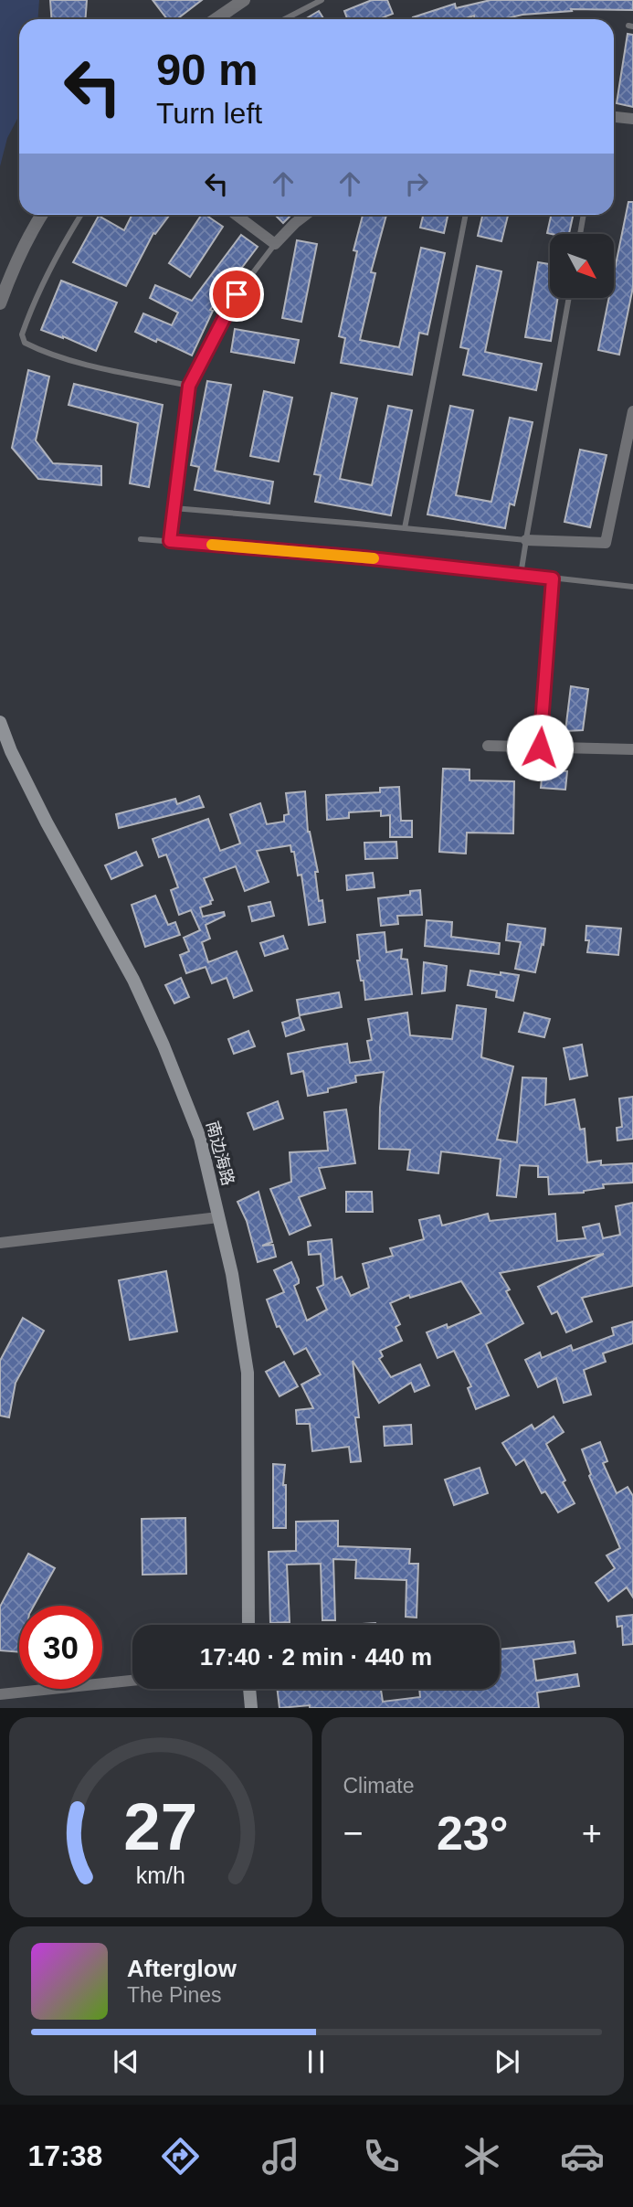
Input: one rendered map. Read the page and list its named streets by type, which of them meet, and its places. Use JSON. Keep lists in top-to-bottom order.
{
  "streets": {
    "main road": ["南边海路"]
  },
  "north": "bottom right",
  "page": {
    "turn": ["90 m", "Turn left"],
    "limit": "30",
    "trip": "17:40 · 2 min · 440 m",
    "tile": "Climate",
    "heat": ["−", "23°", "+"],
    "song": ["Afterglow", "The Pines"],
    "tabs": "17:38",
    "gauge": ["27", "km/h"]
  }
}
